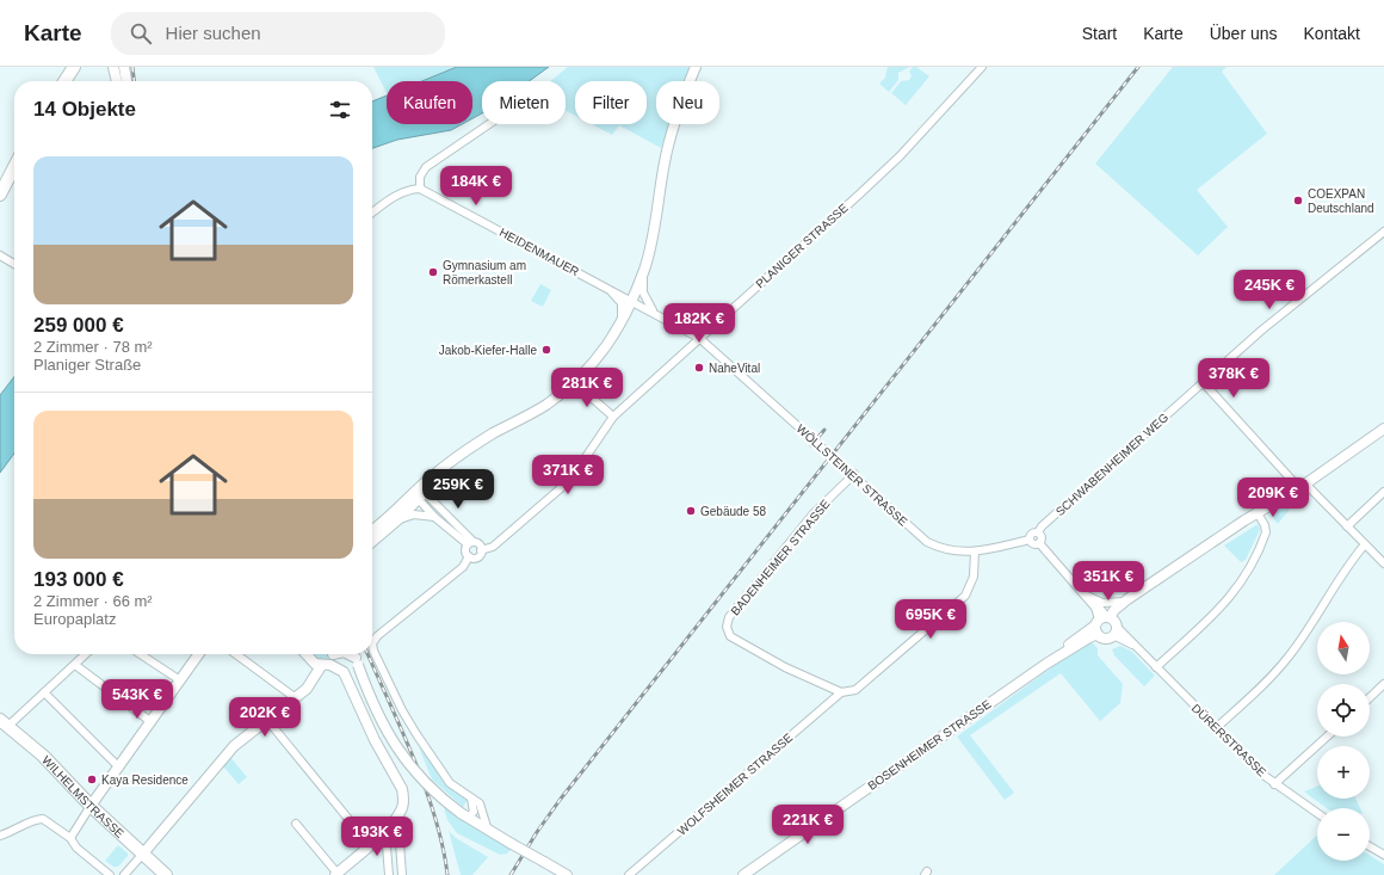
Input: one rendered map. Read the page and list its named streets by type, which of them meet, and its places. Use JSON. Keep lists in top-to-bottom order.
{
  "streets": {
    "main road": ["WILHELMSTRASSE"],
    "street": [
      "PLANIGER STRASSE",
      "HEIDENMAUER",
      "SCHWABENHEIMER WEG",
      "WÖLLSTEINER STRASSE",
      "BADENHEIMER STRASSE",
      "DÜRERSTRASSE",
      "BOSENHEIMER STRASSE",
      "WOLFSHEIMER STRASSE"
    ]
  },
  "crossings": [
    ["PLANIGER STRASSE", "HEIDENMAUER"],
    ["PLANIGER STRASSE", "WÖLLSTEINER STRASSE"],
    ["HEIDENMAUER", "WÖLLSTEINER STRASSE"],
    ["SCHWABENHEIMER WEG", "WÖLLSTEINER STRASSE"],
    ["WÖLLSTEINER STRASSE", "BADENHEIMER STRASSE"],
    ["BADENHEIMER STRASSE", "WOLFSHEIMER STRASSE"],
    ["DÜRERSTRASSE", "BOSENHEIMER STRASSE"]
  ],
  "places": [
    "COEXPAN Deutschland",
    "Gymnasium am Römerkastell",
    "Jakob-Kiefer-Halle",
    "NaheVital",
    "Gebäude 58",
    "Kaya Residence"
  ],
  "north": "top",
  "page": {
    "header": "Karte",
    "search": "Hier suchen",
    "nav": [
      "Start",
      "Karte",
      "Über uns",
      "Kontakt"
    ],
    "chip": [
      "Kaufen",
      "Mieten",
      "Filter",
      "Neu"
    ],
    "heading": "14 Objekte",
    "list": [
      {
        "name": "259 000 €",
        "note": "2 Zimmer · 78 m² · Planiger Straße"
      },
      {
        "name": "193 000 €",
        "note": "2 Zimmer · 66 m² · Europaplatz"
      }
    ],
    "price": [
      "184K €",
      "245K €",
      "182K €",
      "378K €",
      "281K €",
      "371K €",
      "259K €",
      "209K €",
      "351K €",
      "695K €",
      "543K €",
      "202K €",
      "221K €",
      "193K €"
    ],
    "map_buttons": ["+", "−"]
  }
}
